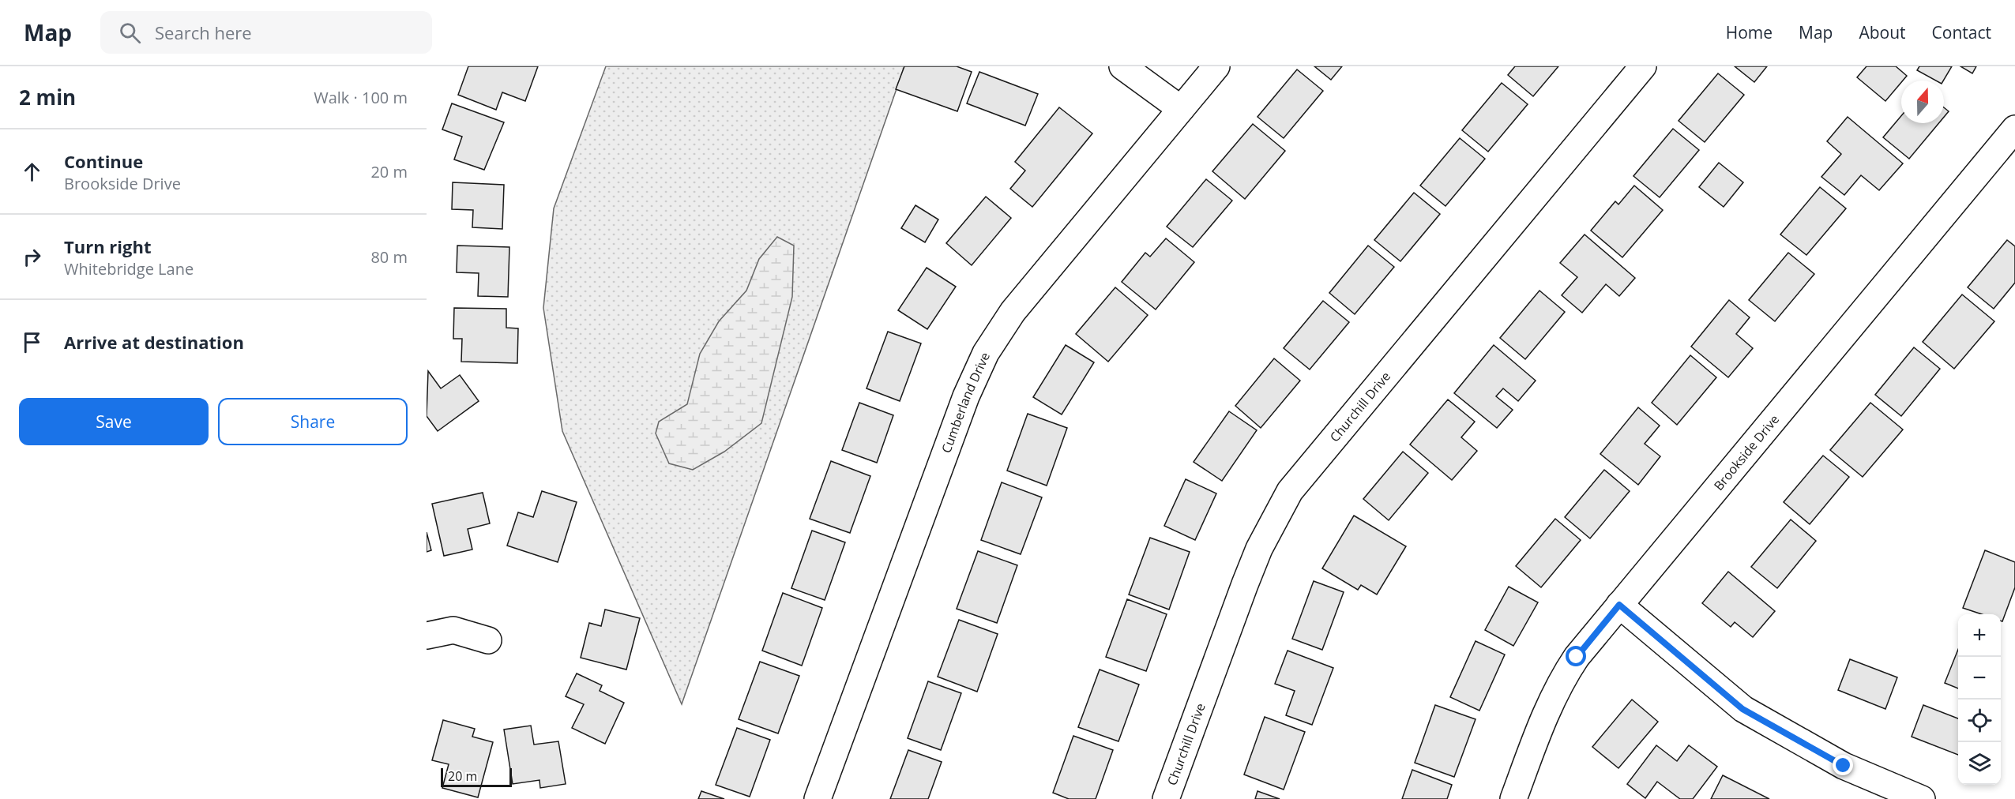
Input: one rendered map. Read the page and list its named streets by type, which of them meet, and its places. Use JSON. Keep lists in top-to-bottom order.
{
  "streets": {
    "street": ["Cumberland Drive", "Churchill Drive", "Brookside Drive"]
  },
  "scale_bar": "20 m",
  "north": "top",
  "page": {
    "header": "Map",
    "search": "Search here",
    "nav": [
      "Home",
      "Map",
      "About",
      "Contact"
    ],
    "heading": ["2 min", "Walk · 100 m"],
    "list": [
      ["Continue", "Brookside Drive", "20 m"],
      ["Turn right", "Whitebridge Lane", "80 m"],
      "Arrive at destination"
    ],
    "buttons": ["Save", "Share"],
    "map_buttons": ["+", "−"],
    "scale": "20 m"
  }
}
